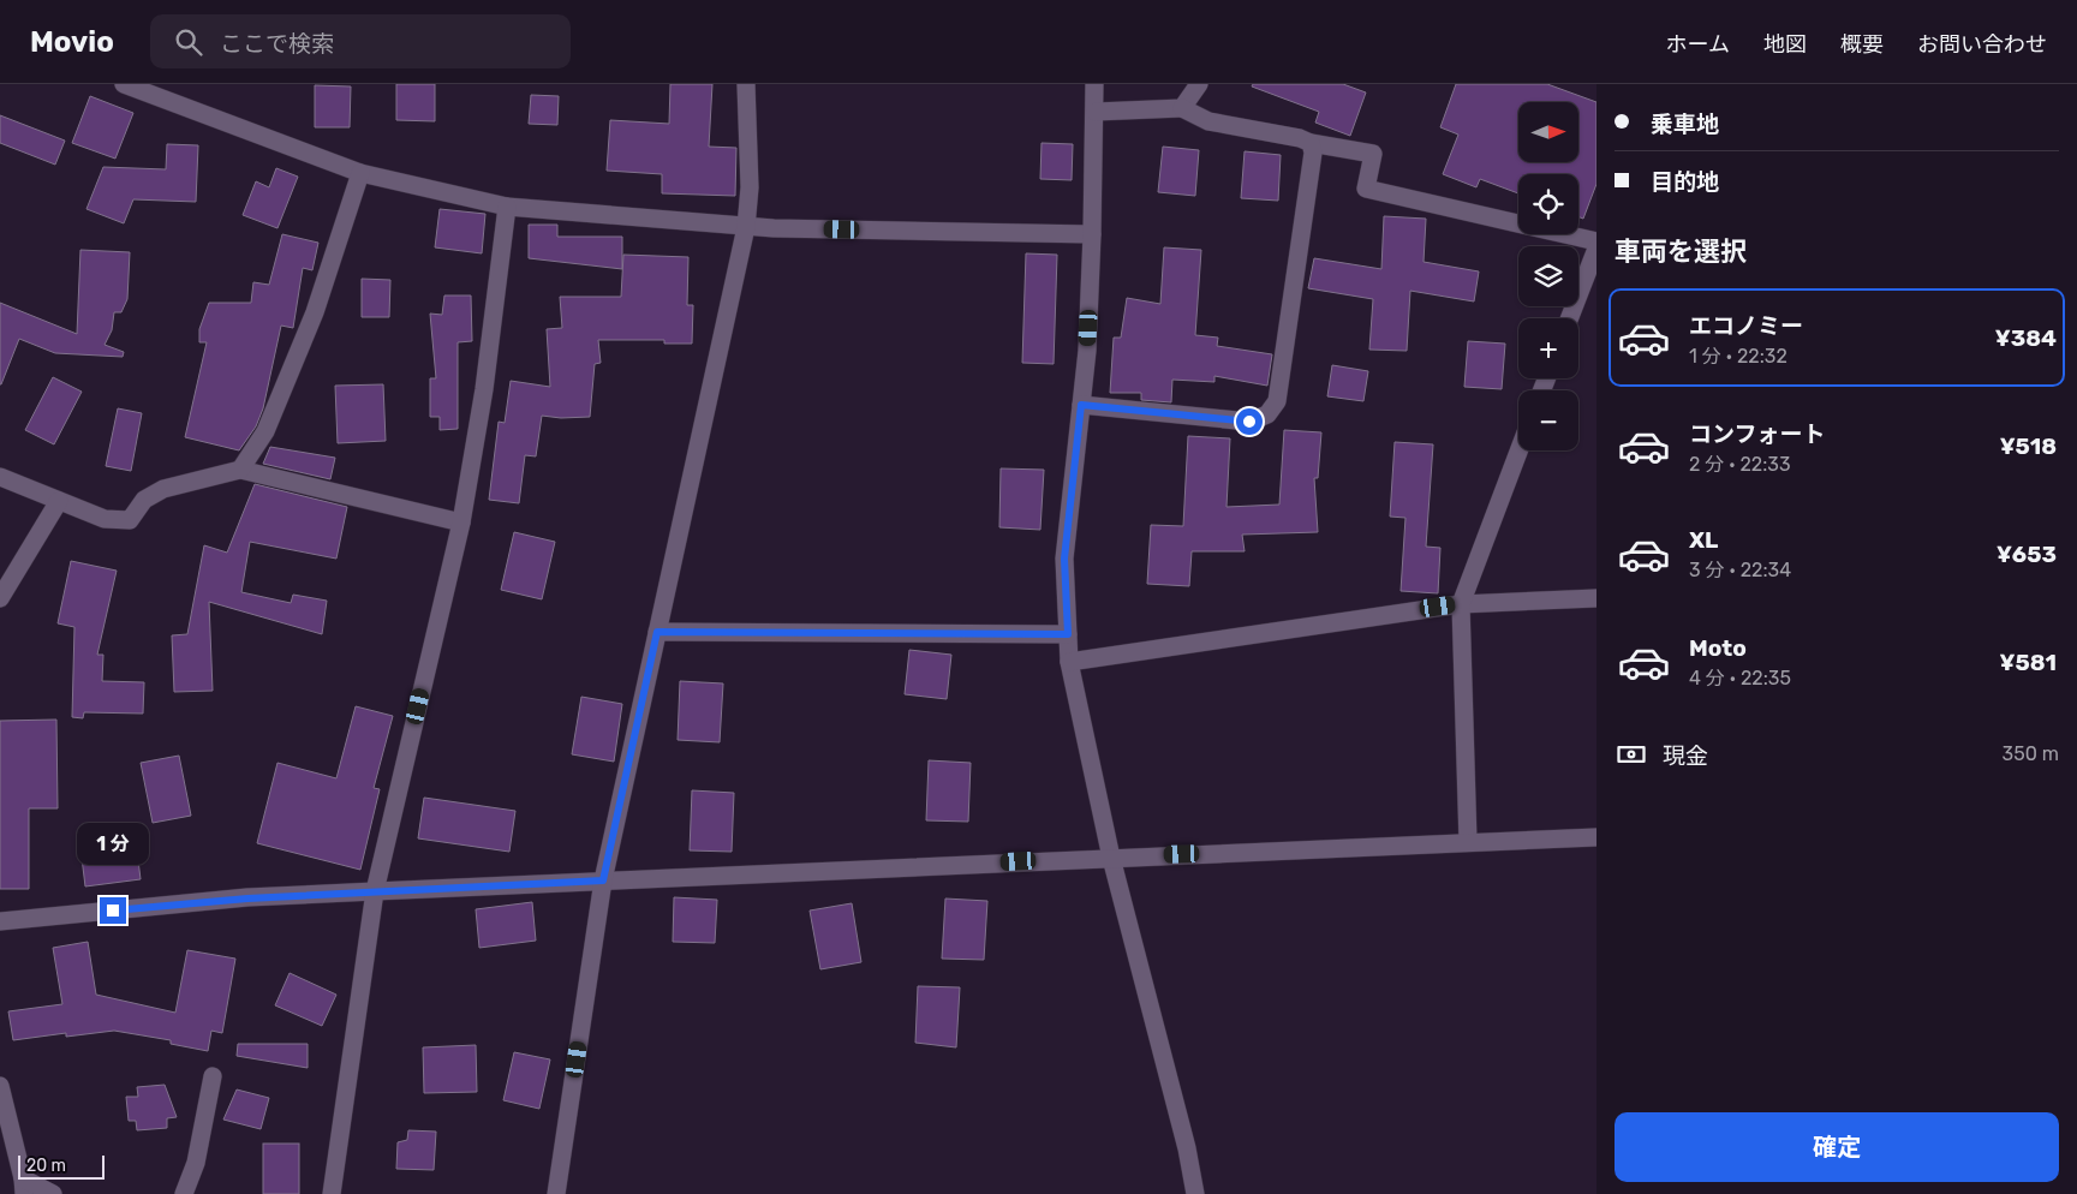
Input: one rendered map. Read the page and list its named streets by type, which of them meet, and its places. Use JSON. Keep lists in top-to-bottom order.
{
  "scale_bar": "20 m",
  "north": "right",
  "page": {
    "header": "Movio",
    "search": "ここで検索",
    "nav": [
      "ホーム",
      "地図",
      "概要",
      "お問い合わせ"
    ],
    "banner": ["乗車地", "目的地"],
    "map_buttons": ["+", "−"],
    "heading": "車両を選択",
    "list": [
      {
        "name": "エコノミー",
        "note": "1 分 · 22:32",
        "value": "¥384"
      },
      {
        "name": "コンフォート",
        "note": "2 分 · 22:33",
        "value": "¥518"
      },
      {
        "name": "XL",
        "note": "3 分 · 22:34",
        "value": "¥653"
      },
      {
        "name": "Moto",
        "note": "4 分 · 22:35",
        "value": "¥581"
      }
    ],
    "pay": ["現金", "350 m"],
    "bubble": "1 分",
    "buttons": "確定",
    "scale": "20 m"
  }
}
